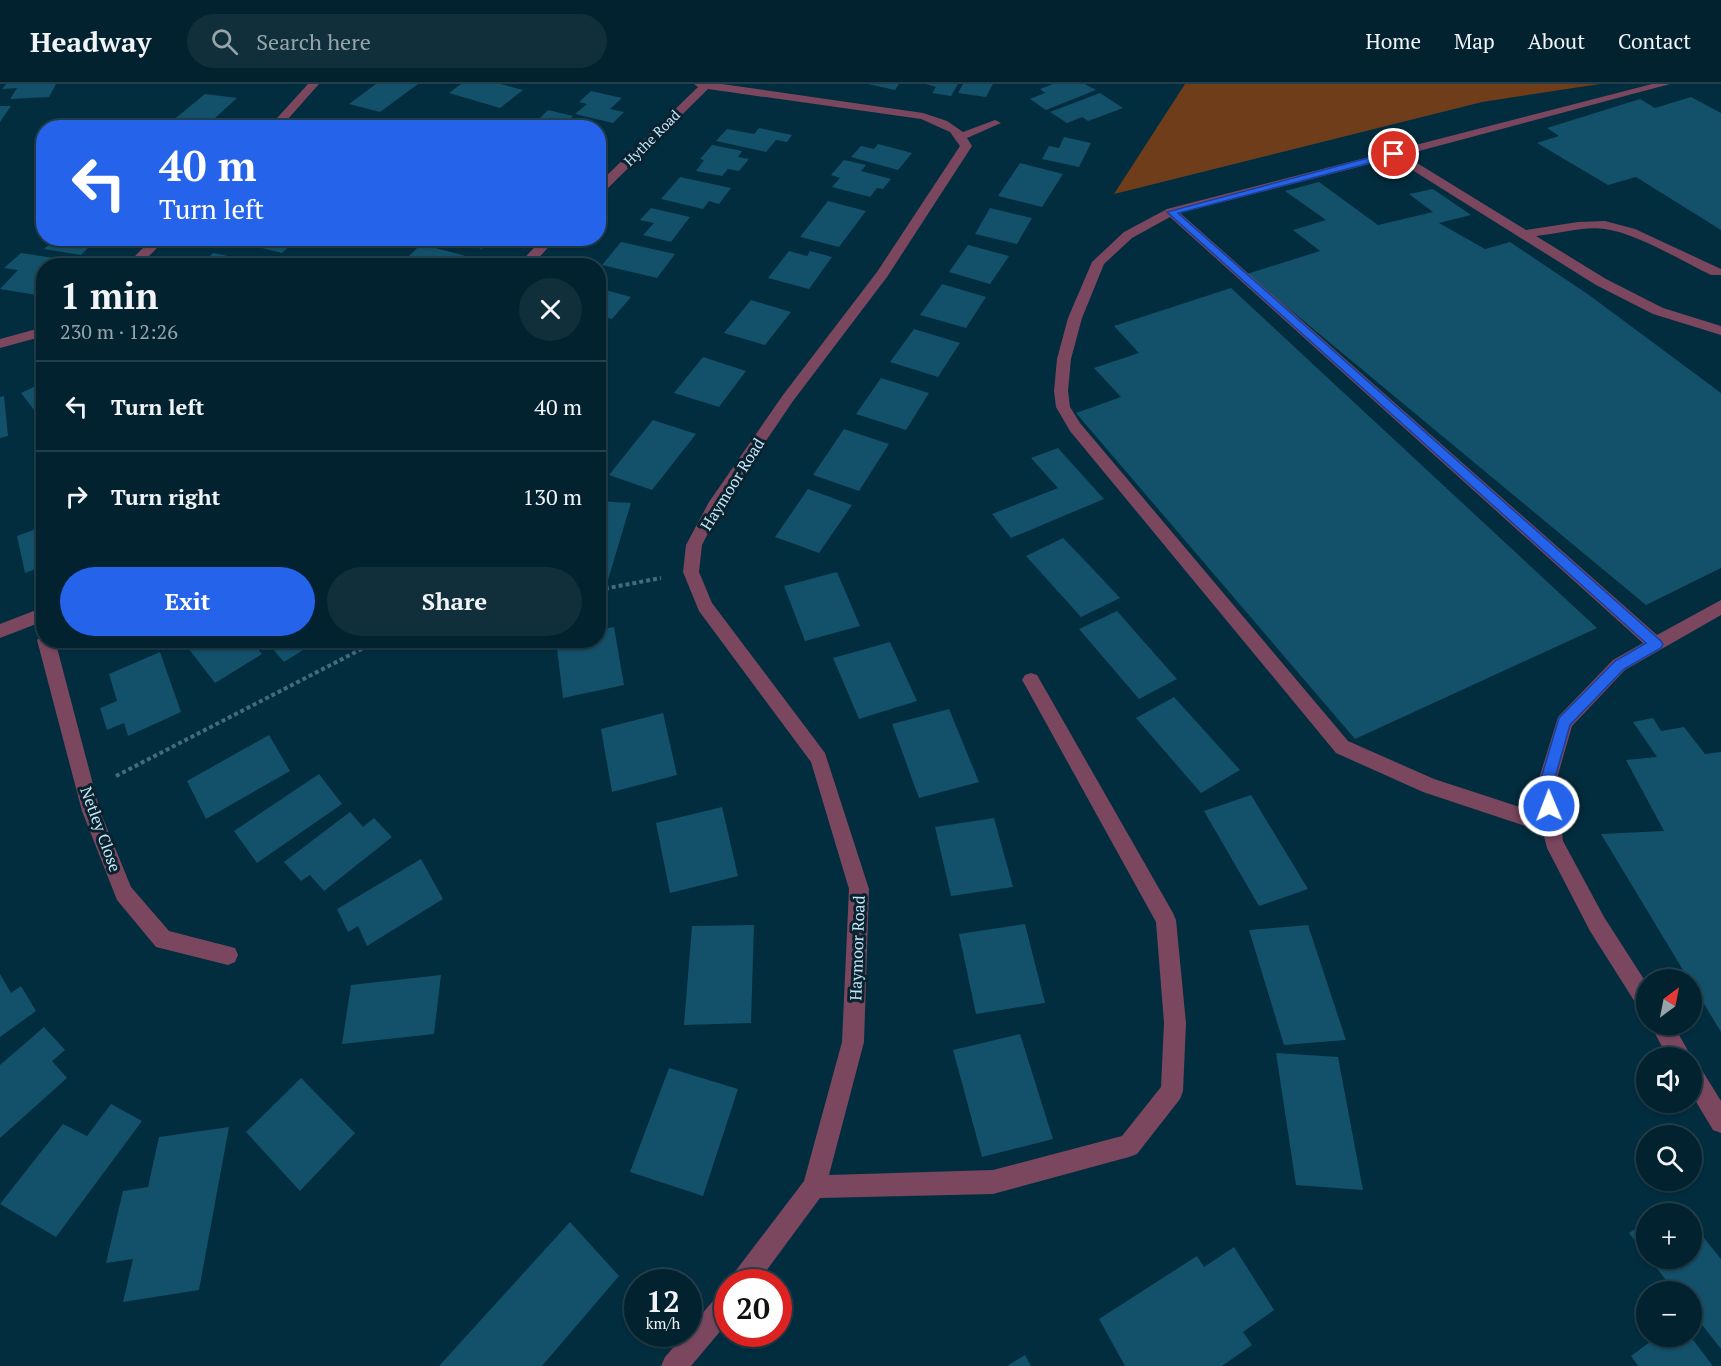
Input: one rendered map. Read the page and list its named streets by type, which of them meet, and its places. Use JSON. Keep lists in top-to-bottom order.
{
  "streets": {
    "street": ["Hythe Road", "Haymoor Road", "Netley Close"]
  },
  "north": "top right",
  "page": {
    "header": "Headway",
    "search": "Search here",
    "nav": [
      "Home",
      "Map",
      "About",
      "Contact"
    ],
    "turn": ["40 m", "Turn left"],
    "heading": ["1 min", "230 m · 12:26"],
    "list": [
      {
        "name": "Turn left",
        "value": "40 m"
      },
      {
        "name": "Turn right",
        "value": "130 m"
      }
    ],
    "buttons": ["Exit", "Share"],
    "map_buttons": ["+", "−"],
    "speed": "12 km/h",
    "limit": "20"
  }
}
